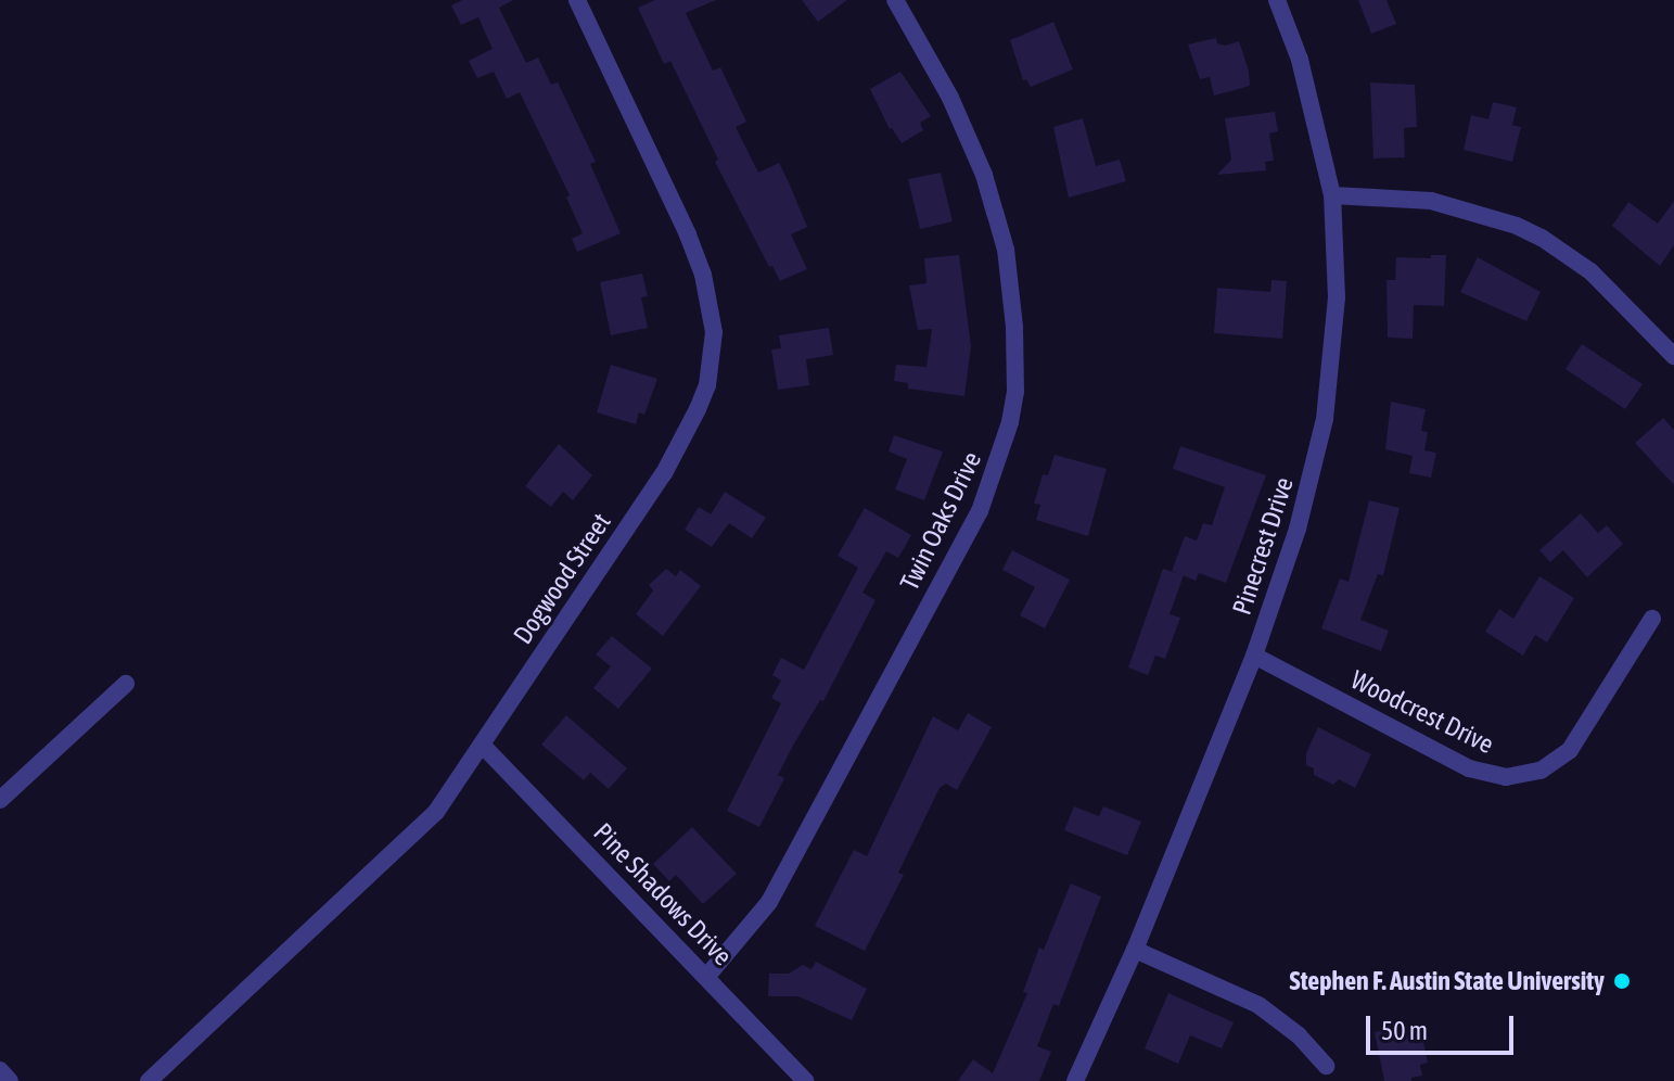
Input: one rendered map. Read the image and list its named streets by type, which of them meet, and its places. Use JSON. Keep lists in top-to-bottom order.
{
  "streets": {
    "street": [
      "Twin Oaks Drive",
      "Pinecrest Drive",
      "Dogwood Street",
      "Woodcrest Drive",
      "Pine Shadows Drive"
    ]
  },
  "crossings": [
    ["Twin Oaks Drive", "Pine Shadows Drive"],
    ["Pinecrest Drive", "Woodcrest Drive"],
    ["Dogwood Street", "Pine Shadows Drive"]
  ],
  "places": ["Stephen F. Austin State University"],
  "scale_bar": "50 m"
}
